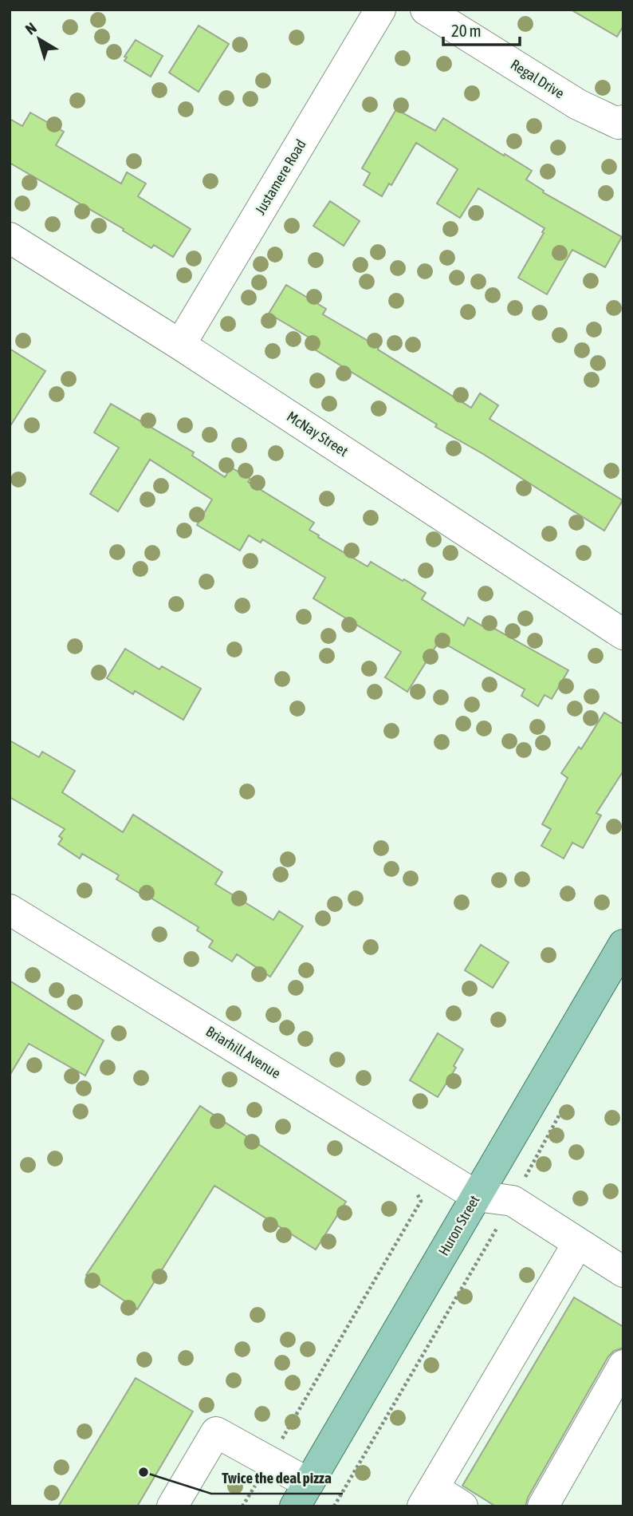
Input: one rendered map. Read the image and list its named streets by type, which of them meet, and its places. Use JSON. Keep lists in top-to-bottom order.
{
  "streets": {
    "main road": ["Huron Street"],
    "street": [
      "Regal Drive",
      "Justamere Road",
      "McNay Street",
      "Briarhill Avenue"
    ]
  },
  "crossings": [
    ["Justamere Road", "McNay Street"],
    ["Briarhill Avenue", "Huron Street"]
  ],
  "places": ["Twice the deal pizza"],
  "scale_bar": "20 m",
  "north": "top left"
}
